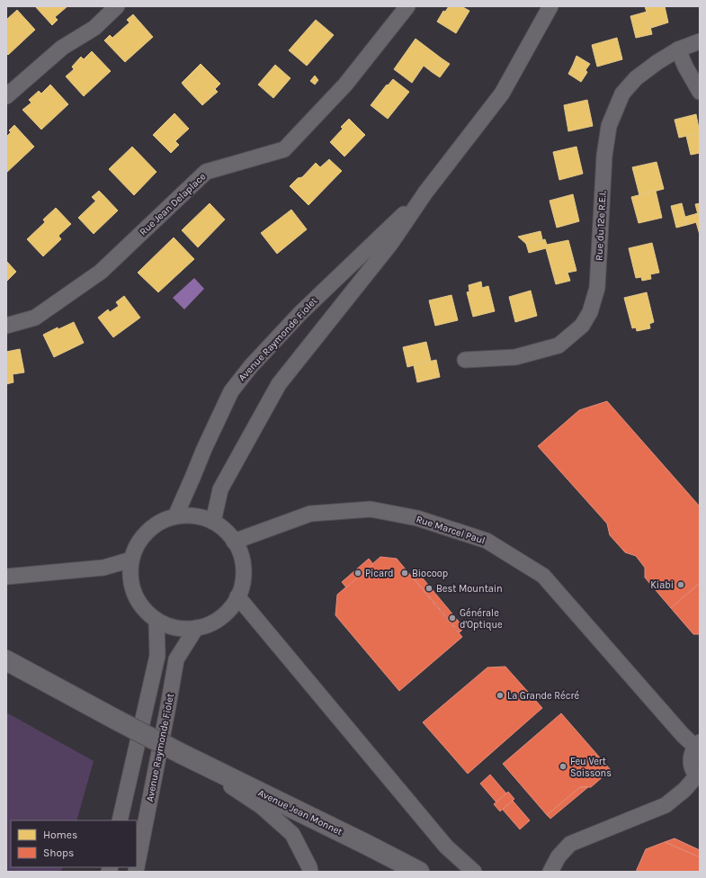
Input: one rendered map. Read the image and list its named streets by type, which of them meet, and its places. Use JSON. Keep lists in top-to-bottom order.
{
  "streets": {
    "main road": ["Avenue Jean Monnet"],
    "street": [
      "Rue Jean Delaplace",
      "Rue du 12e R.E.I.",
      "Avenue Raymonde Fiolet",
      "Rue Marcel Paul"
    ]
  },
  "crossings": [
    ["Avenue Raymonde Fiolet", "Rue Marcel Paul"]
  ],
  "places": [
    "Picard",
    "Biocoop",
    "Kiabi",
    "Best Mountain",
    "Générale d'Optique",
    "La Grande Récré",
    "Feu Vert Soissons"
  ],
  "legend": ["Homes", "Shops"]
}
